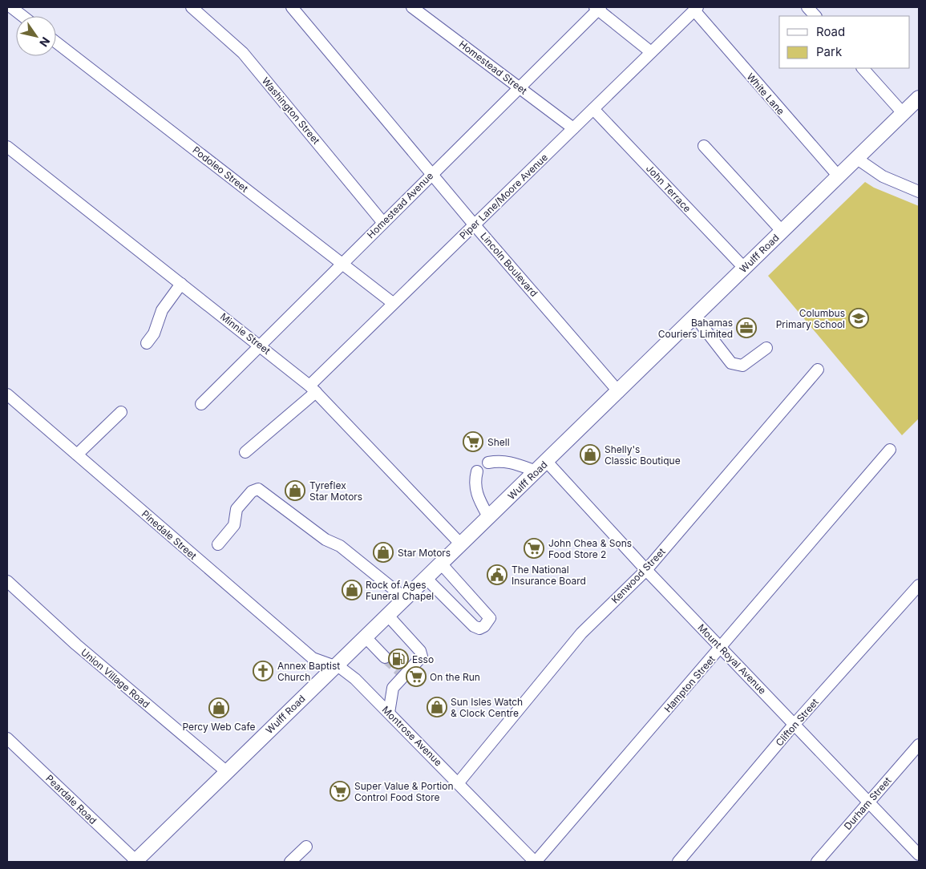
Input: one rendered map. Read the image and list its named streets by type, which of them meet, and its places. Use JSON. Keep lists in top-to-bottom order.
{
  "streets": {
    "main road": ["Wulff Road"],
    "street": [
      "Homestead Street",
      "White Lane",
      "Washington Street",
      "Podoleo Street",
      "John Terrace",
      "Piper Lane/Moore Avenue",
      "Homestead Avenue",
      "Lincoln Boulevard",
      "Minnie Street",
      "Pinedale Street",
      "Kenwood Street",
      "Mount Royal Avenue",
      "Union Village Road",
      "Hampton Street",
      "Clifton Street",
      "Montrose Avenue",
      "Peardale Road",
      "Durham Street"
    ]
  },
  "crossings": [
    ["Homestead Street", "Piper Lane/Moore Avenue"],
    ["Homestead Street", "Homestead Avenue"],
    ["White Lane", "Piper Lane/Moore Avenue"],
    ["White Lane", "Wulff Road"],
    ["Washington Street", "Homestead Avenue"],
    ["Podoleo Street", "Piper Lane/Moore Avenue"],
    ["Podoleo Street", "Homestead Avenue"],
    ["John Terrace", "Piper Lane/Moore Avenue"],
    ["John Terrace", "Wulff Road"],
    ["Piper Lane/Moore Avenue", "Lincoln Boulevard"],
    ["Piper Lane/Moore Avenue", "Minnie Street"],
    ["Homestead Avenue", "Lincoln Boulevard"],
    ["Homestead Avenue", "Minnie Street"],
    ["Wulff Road", "Lincoln Boulevard"],
    ["Wulff Road", "Minnie Street"],
    ["Wulff Road", "Pinedale Street"],
    ["Wulff Road", "Mount Royal Avenue"],
    ["Wulff Road", "Union Village Road"],
    ["Wulff Road", "Montrose Avenue"],
    ["Wulff Road", "Peardale Road"],
    ["Pinedale Street", "Montrose Avenue"],
    ["Kenwood Street", "Mount Royal Avenue"],
    ["Kenwood Street", "Montrose Avenue"],
    ["Mount Royal Avenue", "Hampton Street"],
    ["Mount Royal Avenue", "Clifton Street"],
    ["Mount Royal Avenue", "Durham Street"],
    ["Hampton Street", "Montrose Avenue"]
  ],
  "places": {
    "school or university": ["Columbus Primary School"],
    "office": ["Bahamas Couriers Limited"],
    "supermarket": [
      "Shell",
      "John Chea & Sons Food Store 2",
      "On the Run",
      "Super Value & Portion Control Food Store"
    ],
    "shop": [
      "Shelly's Classic Boutique",
      "Tyreflex Star Motors",
      "Star Motors",
      "Rock of Ages Funeral Chapel",
      "Sun Isles Watch & Clock Centre",
      "Percy Web Cafe"
    ],
    "public building": ["The National Insurance Board"],
    "fuel station": ["Esso"],
    "church": ["Annex Baptist Church"]
  },
  "legend": ["Road", "Park"],
  "north": "bottom right"
}
